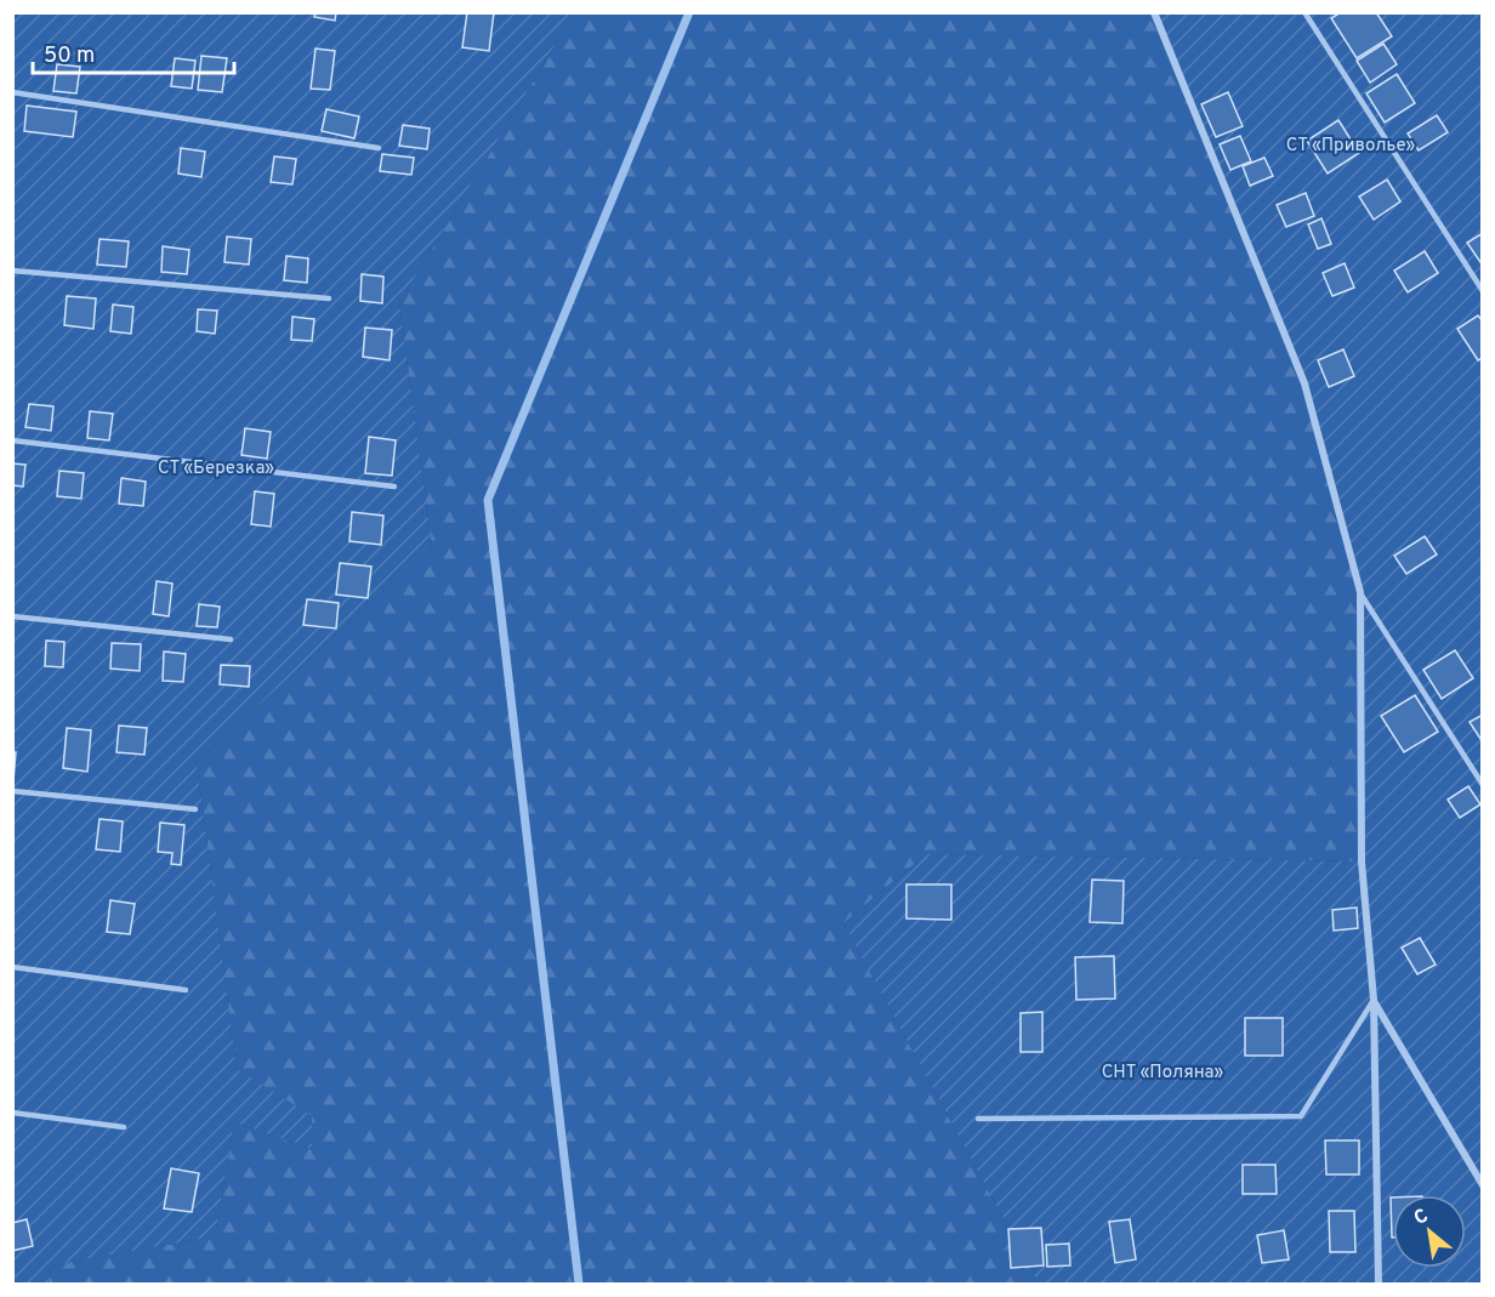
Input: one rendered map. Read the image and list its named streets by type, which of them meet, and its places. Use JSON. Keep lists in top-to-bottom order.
{
  "parks": ["СТ «Приволье»", "СТ «Березка»", "СНТ «Поляна»"],
  "scale_bar": "50 m",
  "north": "top left"
}
